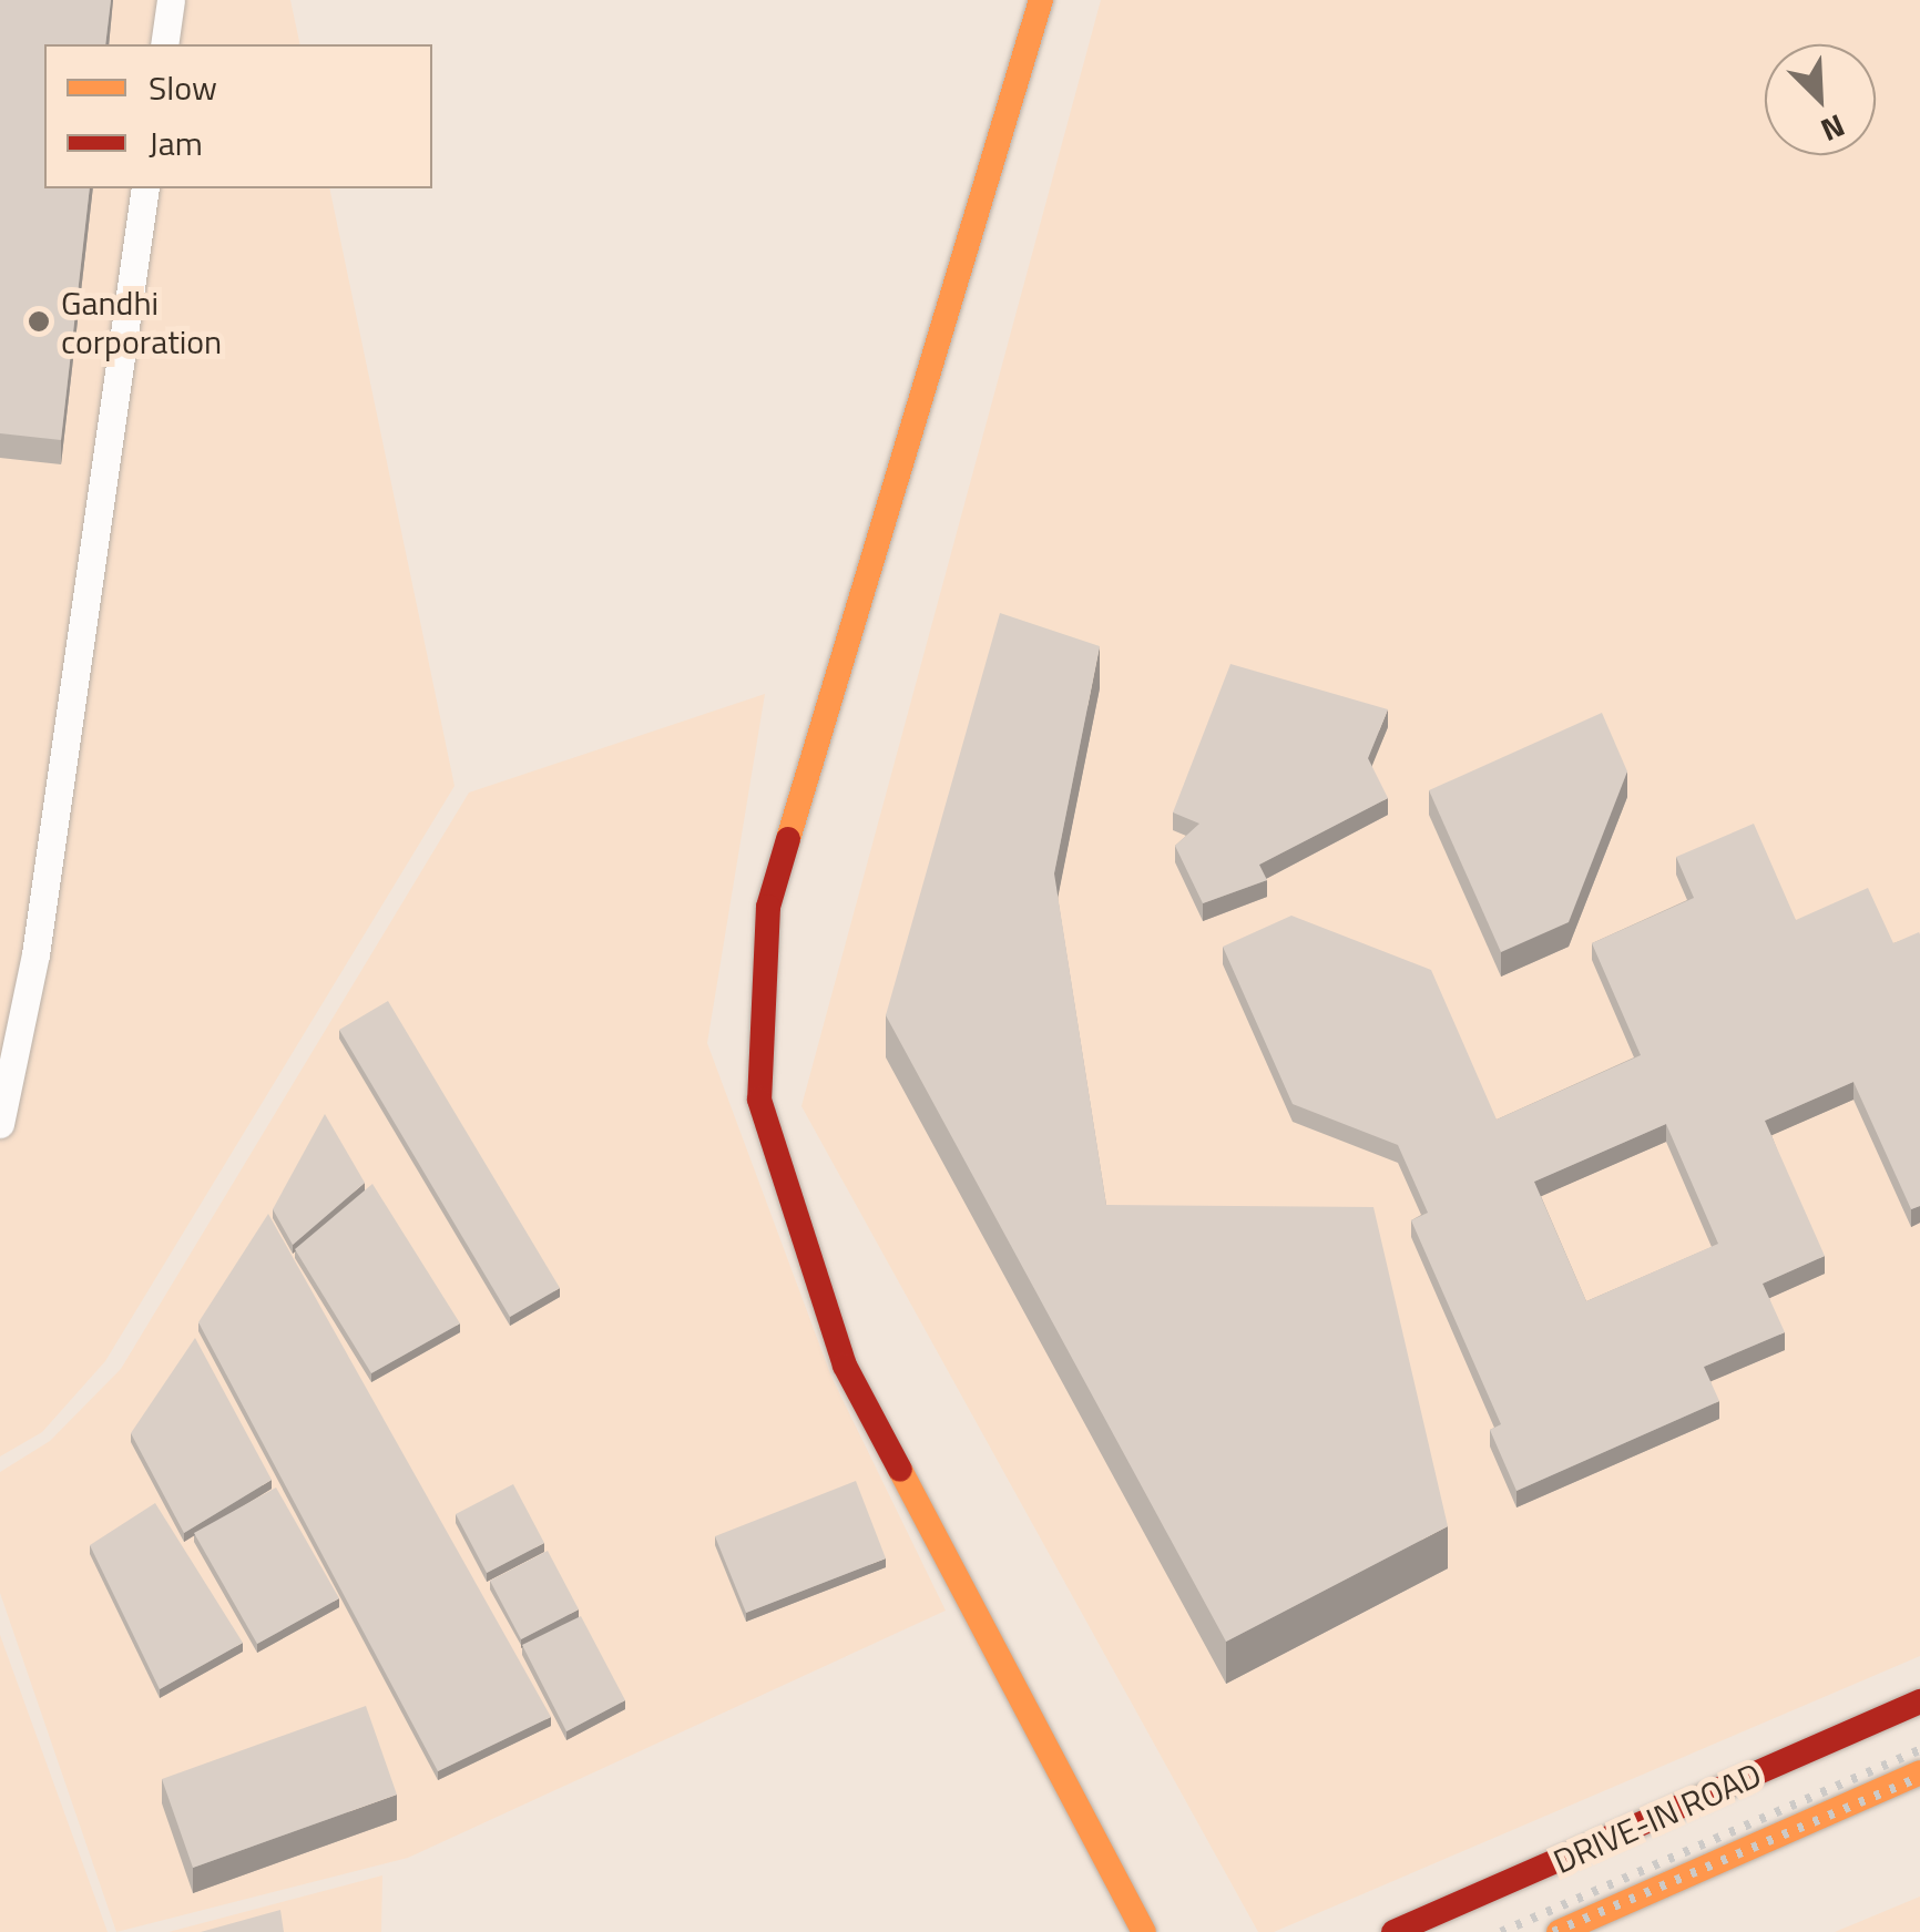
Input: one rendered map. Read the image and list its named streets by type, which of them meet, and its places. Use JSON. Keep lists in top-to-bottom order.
{
  "streets": {
    "street": ["DRIVE-IN ROAD"]
  },
  "places": ["Gandhi corporation"],
  "legend": ["Slow", "Jam"],
  "north": "bottom right"
}
